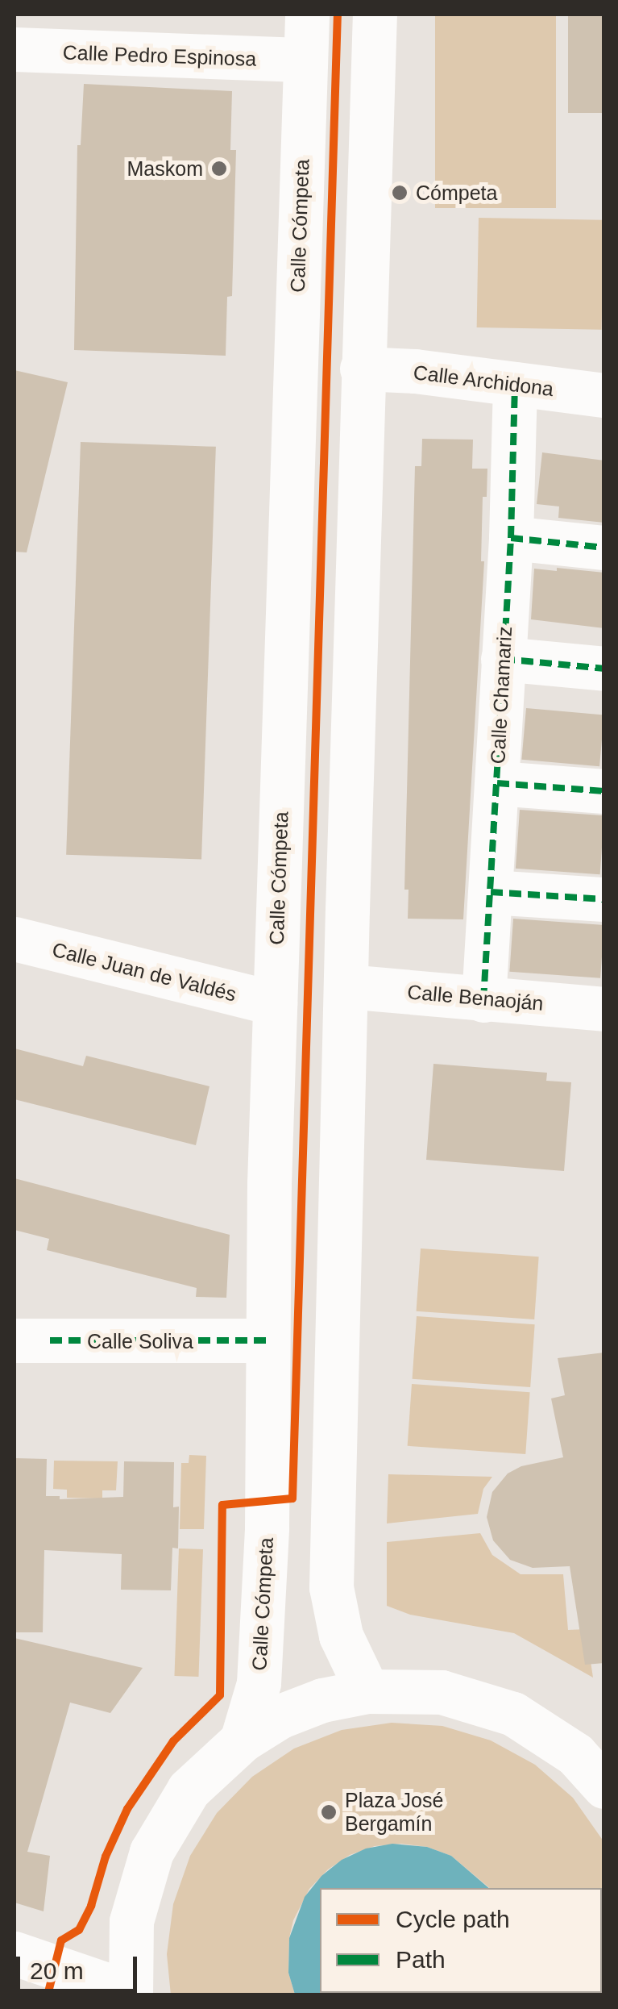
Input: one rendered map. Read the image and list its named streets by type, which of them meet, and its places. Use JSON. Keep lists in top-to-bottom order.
{
  "streets": {
    "main road": [
      "Calle Pedro Espinosa",
      "Calle Cómpeta",
      "Calle Archidona",
      "Calle Chamariz",
      "Calle Juan de Valdés",
      "Calle Benaoján",
      "Calle Soliva"
    ]
  },
  "crossings": [
    ["Calle Pedro Espinosa", "Calle Cómpeta"],
    ["Calle Cómpeta", "Calle Juan de Valdés"],
    ["Calle Cómpeta", "Calle Soliva"],
    ["Calle Archidona", "Calle Chamariz"],
    ["Calle Chamariz", "Calle Benaoján"]
  ],
  "places": ["Maskom", "Cómpeta", "Plaza José Bergamín"],
  "legend": ["Cycle path", "Path"],
  "scale_bar": "20 m"
}
